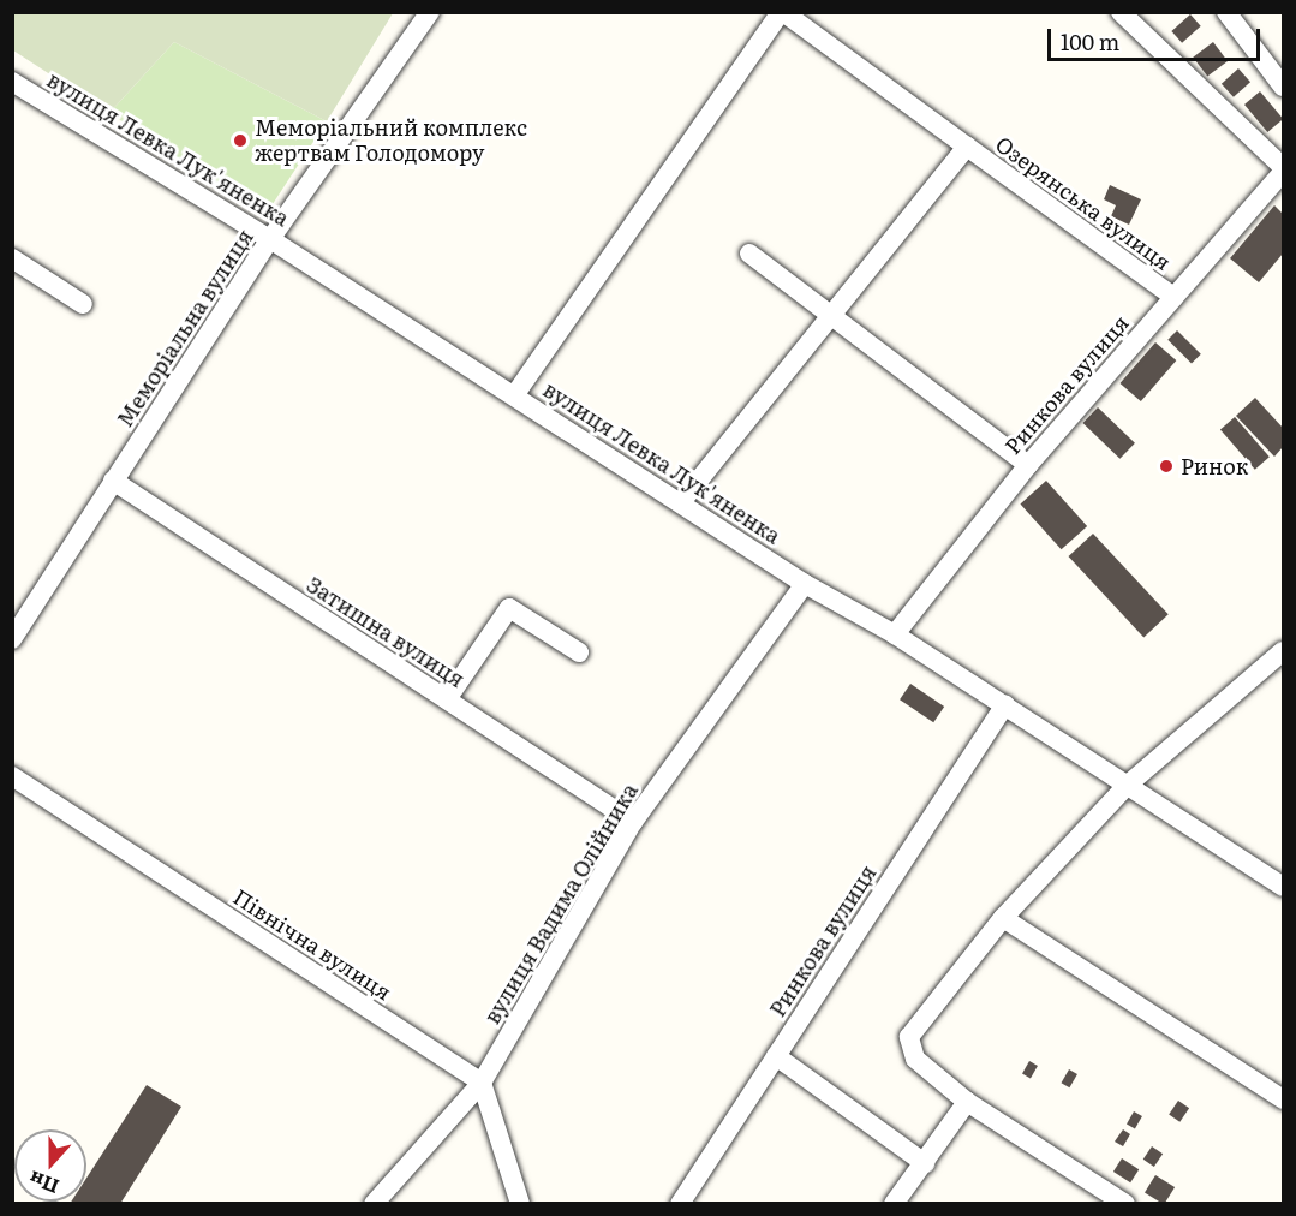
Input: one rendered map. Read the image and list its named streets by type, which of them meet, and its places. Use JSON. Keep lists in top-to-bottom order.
{
  "streets": {
    "street": [
      "вулиця Левка Лук'яненка",
      "Озерянська вулиця",
      "Меморіальна вулиця",
      "Ринкова вулиця",
      "Затишна вулиця",
      "вулиця Вадима Олійника",
      "Північна вулиця"
    ]
  },
  "crossings": [
    ["вулиця Левка Лук'яненка", "Озерянська вулиця"],
    ["вулиця Левка Лук'яненка", "Меморіальна вулиця"],
    ["вулиця Левка Лук'яненка", "Ринкова вулиця"],
    ["вулиця Левка Лук'яненка", "вулиця Вадима Олійника"],
    ["Озерянська вулиця", "Ринкова вулиця"],
    ["Меморіальна вулиця", "Затишна вулиця"],
    ["Затишна вулиця", "вулиця Вадима Олійника"],
    ["вулиця Вадима Олійника", "Північна вулиця"]
  ],
  "places": ["Меморіальний комплекс жертвам Голодомору", "Ринок"],
  "scale_bar": "100 m",
  "north": "bottom"
}
